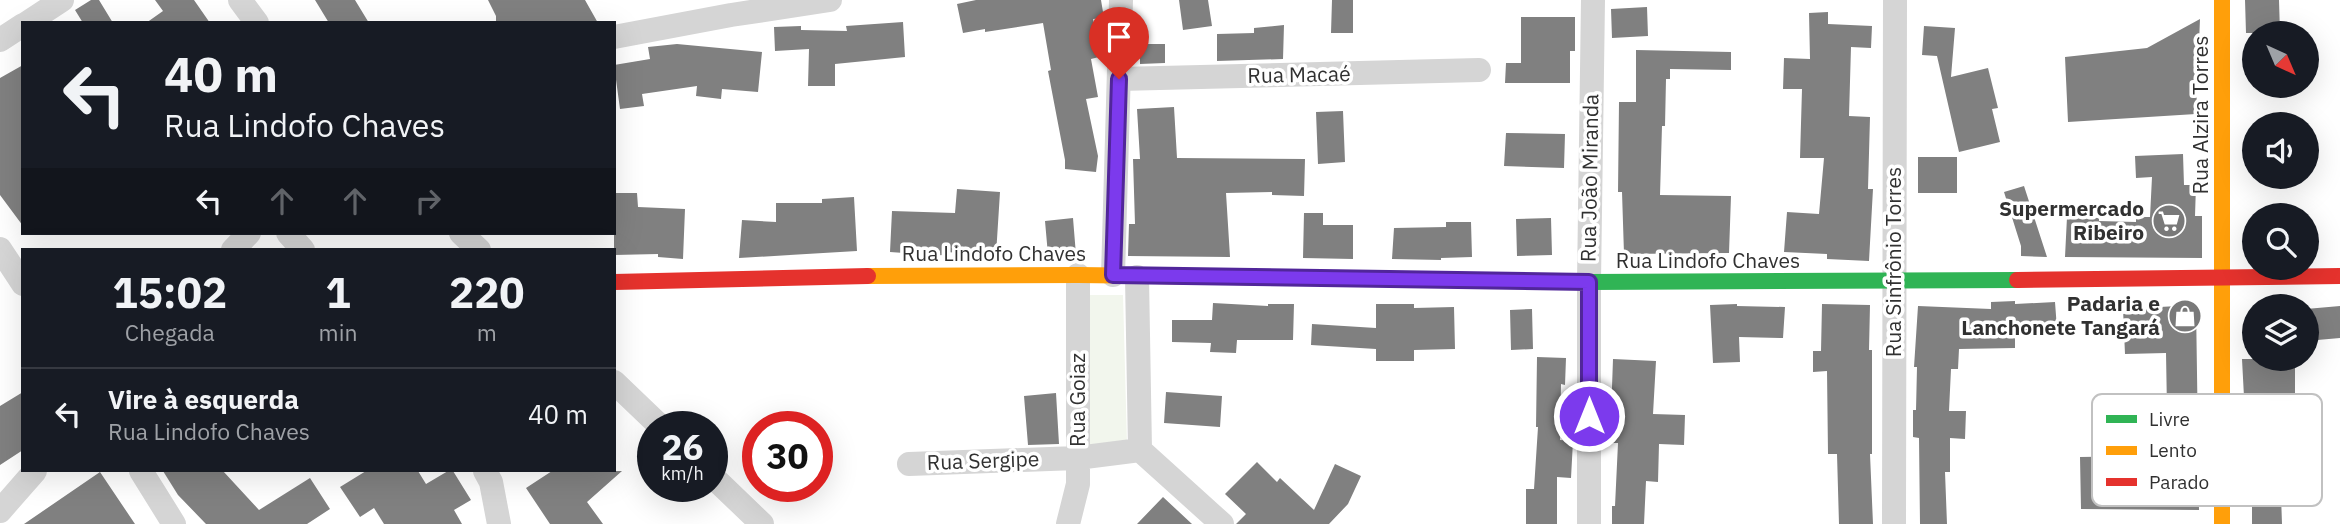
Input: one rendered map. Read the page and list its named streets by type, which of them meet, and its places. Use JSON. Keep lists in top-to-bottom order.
{
  "streets": {
    "street": [
      "Rua Macaé",
      "Rua Alzira Torres",
      "Rua João Miranda",
      "Rua Lindofo Chaves",
      "Rua Sinfrônio Torres",
      "Rua Goiaz",
      "Rua Sergipe"
    ]
  },
  "crossings": [
    ["Rua Alzira Torres", "Rua Lindofo Chaves"],
    ["Rua João Miranda", "Rua Lindofo Chaves"],
    ["Rua Lindofo Chaves", "Rua Sinfrônio Torres"],
    ["Rua Lindofo Chaves", "Rua Goiaz"],
    ["Rua Goiaz", "Rua Sergipe"]
  ],
  "places": {
    "supermarket": ["Supermercado Ribeiro"],
    "shop": ["Padaria e Lanchonete Tangará"]
  },
  "legend": ["Livre", "Lento", "Parado"],
  "north": "bottom right",
  "page": {
    "turn": ["40 m", "Rua Lindofo Chaves"],
    "eta": [
      "15:02",
      "Chegada",
      "1",
      "min",
      "220",
      "m"
    ],
    "list": [
      {
        "name": "Vire à esquerda",
        "note": "Rua Lindofo Chaves",
        "value": "40 m"
      }
    ],
    "speed": "26 km/h",
    "limit": "30"
  }
}
